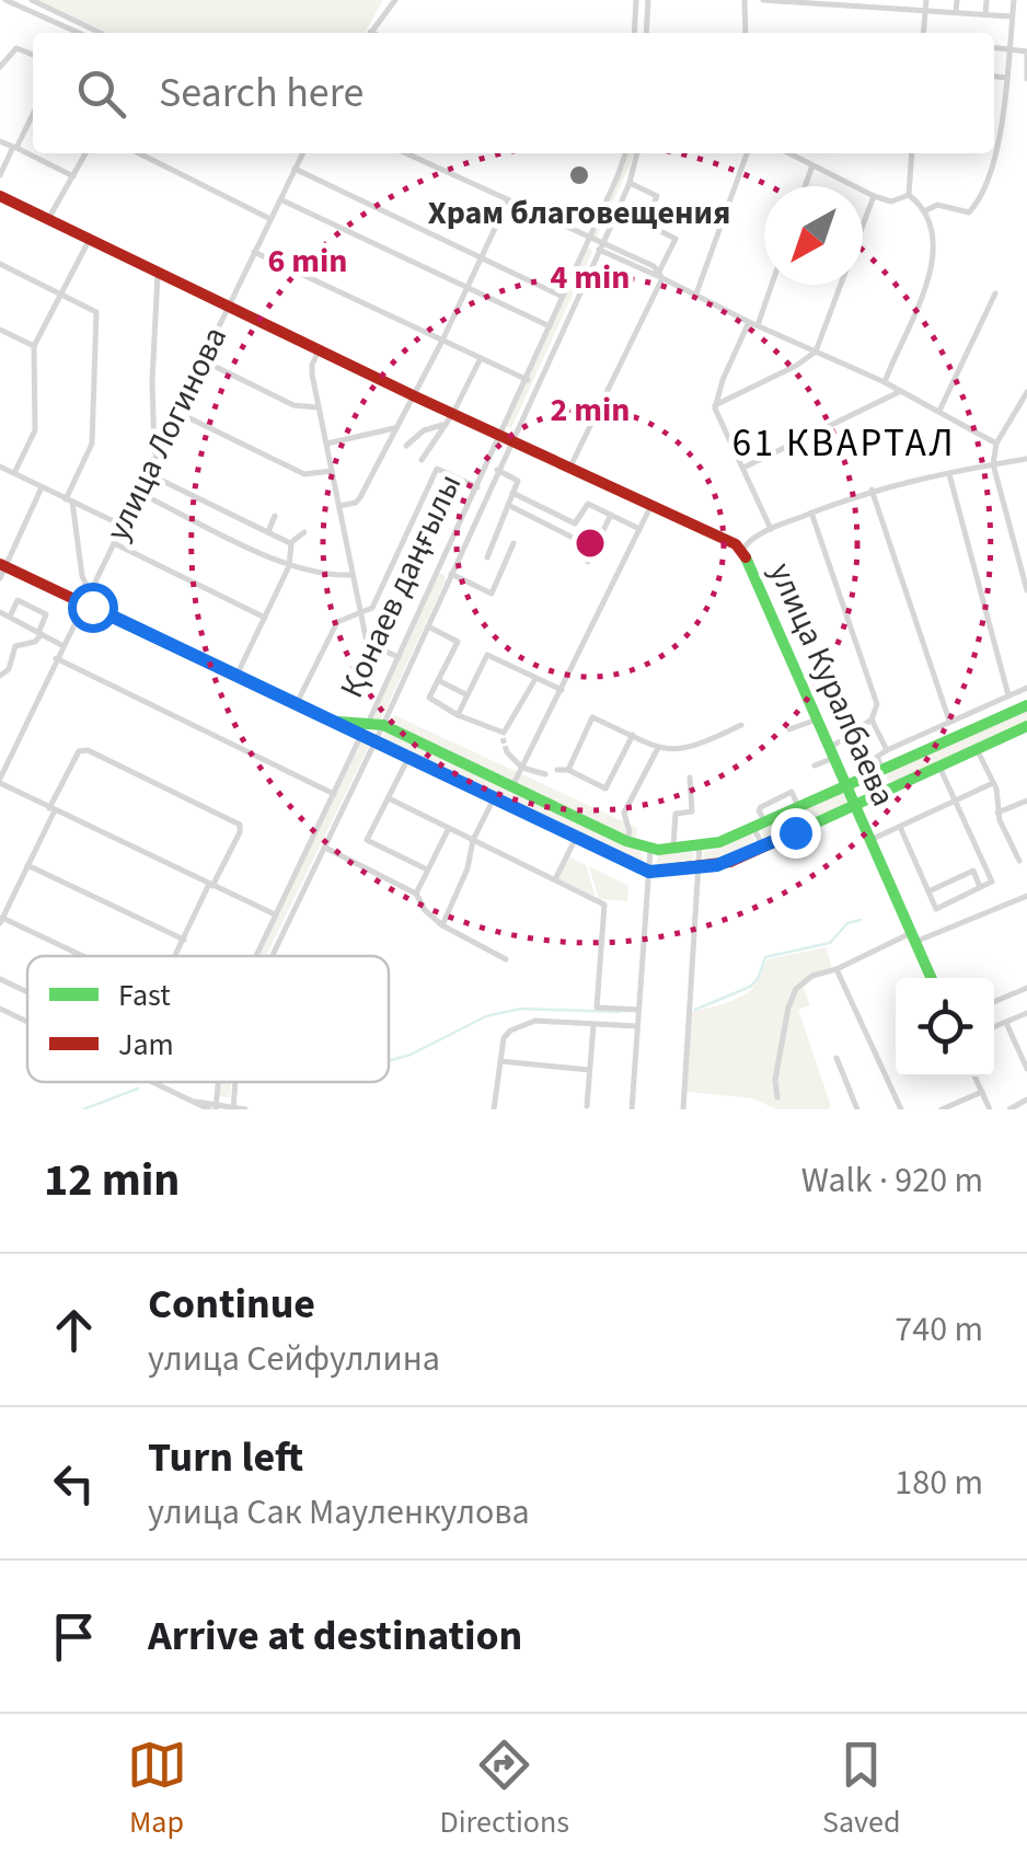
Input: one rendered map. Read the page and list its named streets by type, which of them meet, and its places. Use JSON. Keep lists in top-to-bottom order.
{
  "streets": {
    "main road": ["улица Куралбаева"],
    "street": ["улица Логинова", "Қонаев даңғылы"]
  },
  "crossings": [
    ["улица Логинова", "улица Куралбаева"],
    ["Қонаев даңғылы", "улица Куралбаева"]
  ],
  "districts": ["61 КВАРТАЛ"],
  "places": ["Храм благовещения"],
  "legend": ["Fast", "Jam"],
  "north": "bottom left",
  "page": {
    "search": "Search here",
    "heading": ["12 min", "Walk · 920 m"],
    "list": [
      ["Continue", "улица Сейфуллина", "740 m"],
      ["Turn left", "улица Сак Мауленкулова", "180 m"],
      "Arrive at destination"
    ],
    "nav": ["Map", "Directions", "Saved"]
  },
  "rings": ["6 min", "4 min", "2 min"]
}
